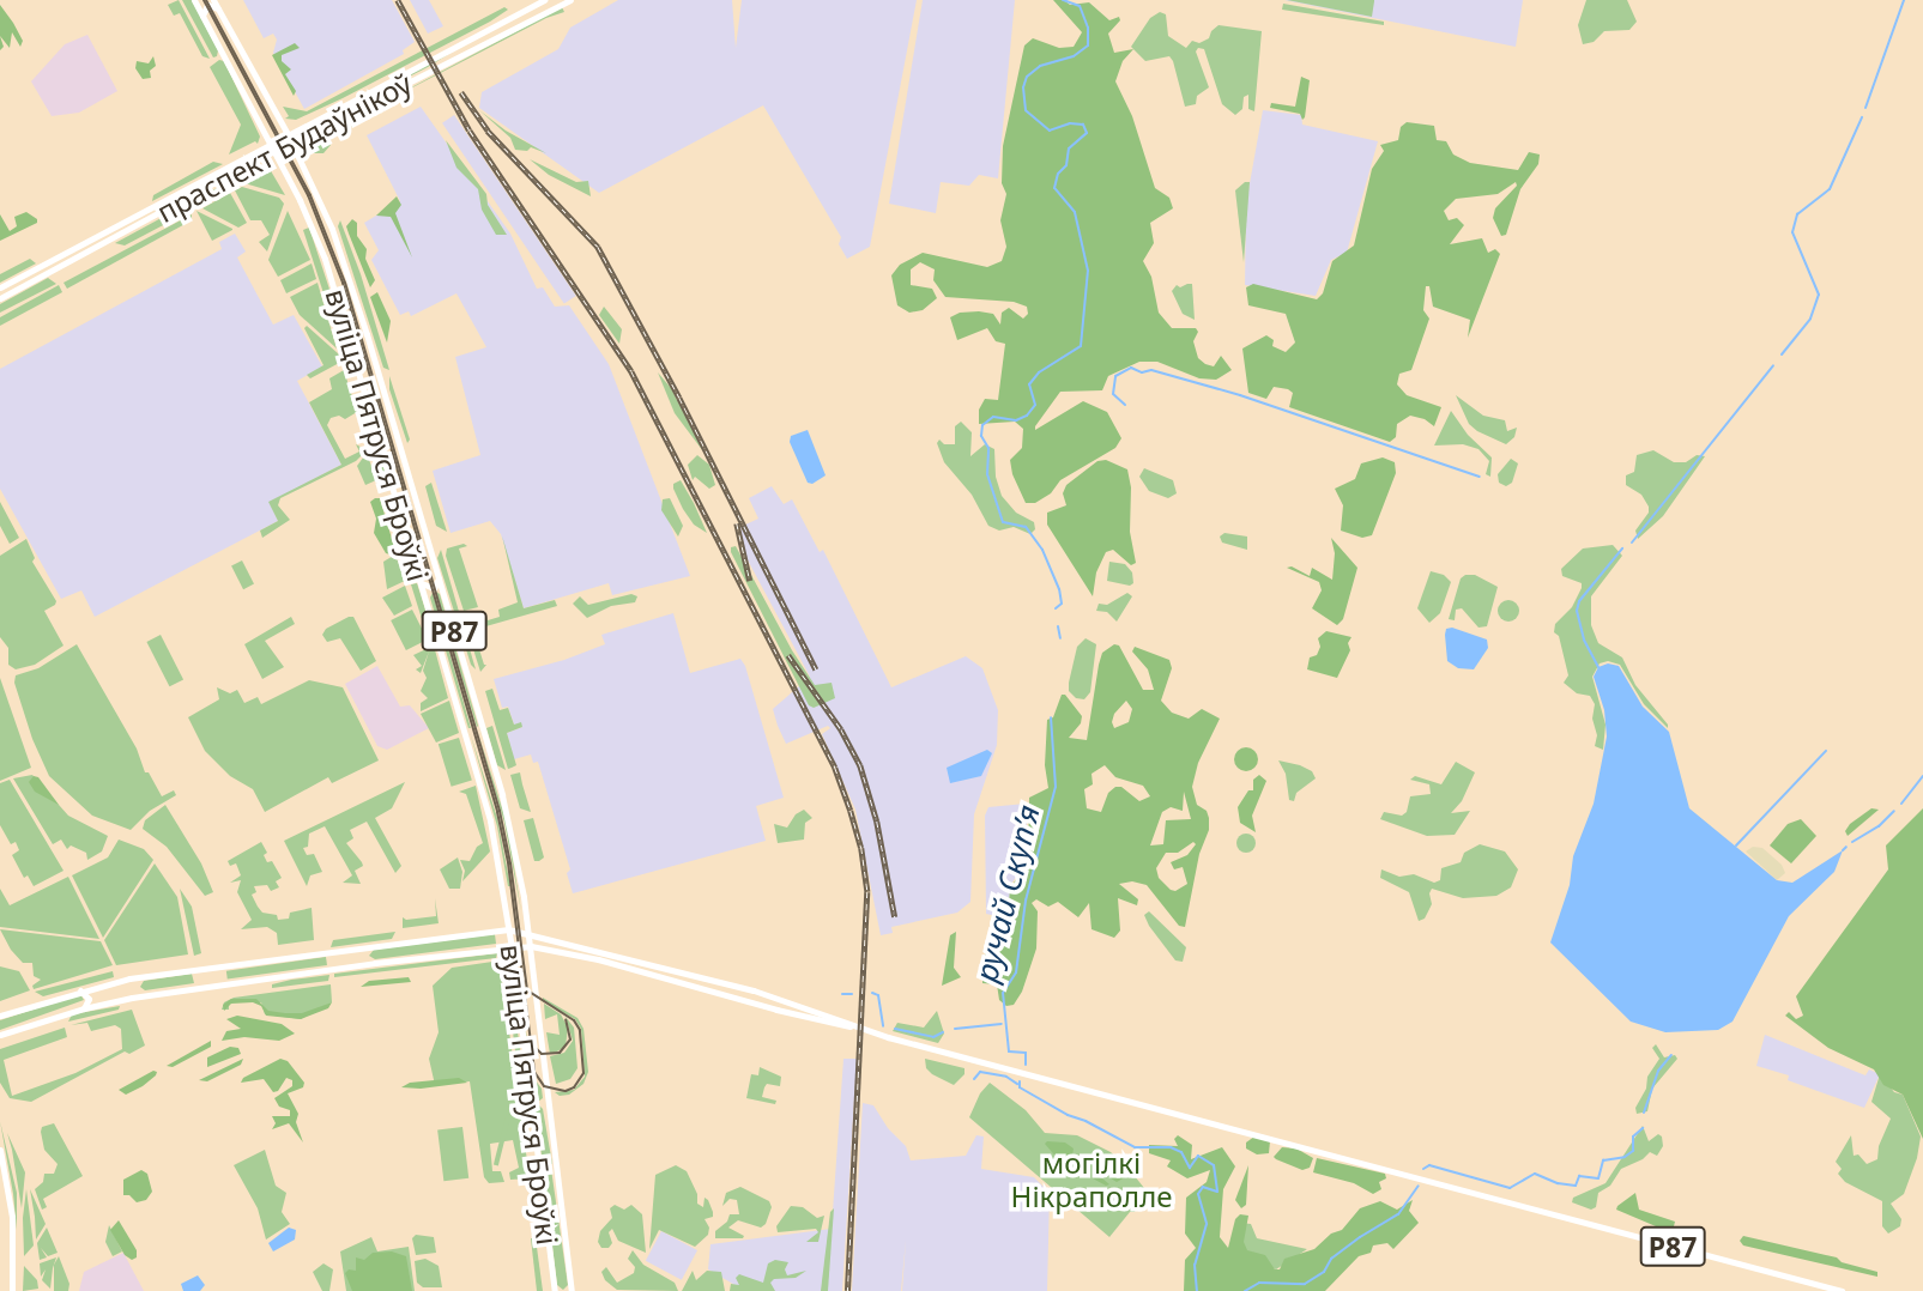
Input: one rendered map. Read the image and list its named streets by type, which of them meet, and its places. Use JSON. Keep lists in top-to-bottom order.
{
  "streets": {
    "main road": ["праспект Будаўнікоў", "вуліца Пятруся Броўкі", "Р87"]
  },
  "crossings": [
    ["праспект Будаўнікоў", "вуліца Пятруся Броўкі"],
    ["вуліца Пятруся Броўкі", "Р87"]
  ],
  "water": ["ручай Скупʼя"],
  "parks": ["могілкі Нікраполле"]
}
